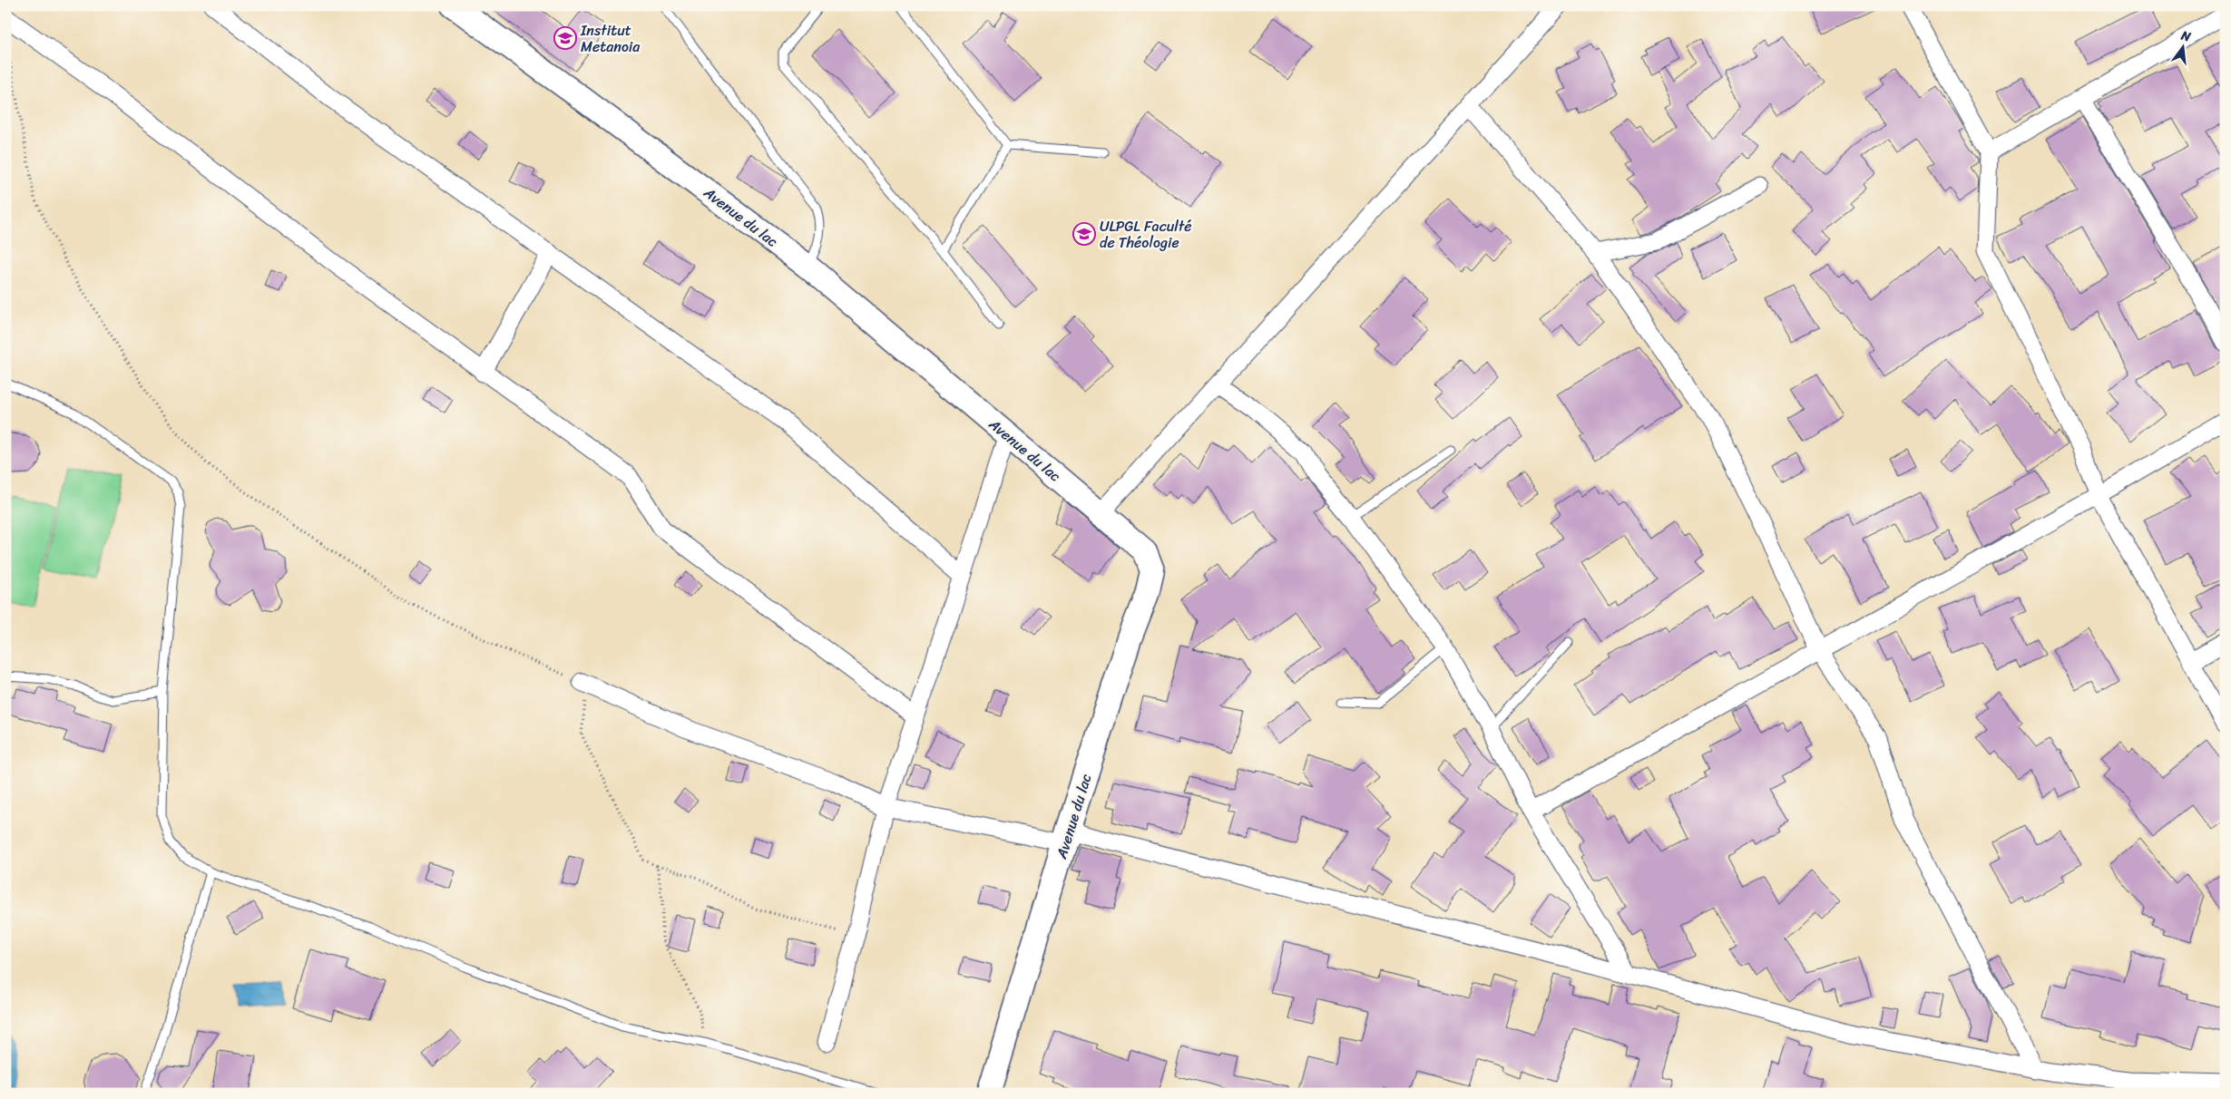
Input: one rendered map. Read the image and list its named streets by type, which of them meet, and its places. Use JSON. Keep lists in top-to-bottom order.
{
  "streets": {
    "main road": ["Avenue du lac"]
  },
  "places": {
    "school or university": ["Institut Metanoia", "ULPGL Faculté de Théologie"]
  },
  "north": "top"
}
